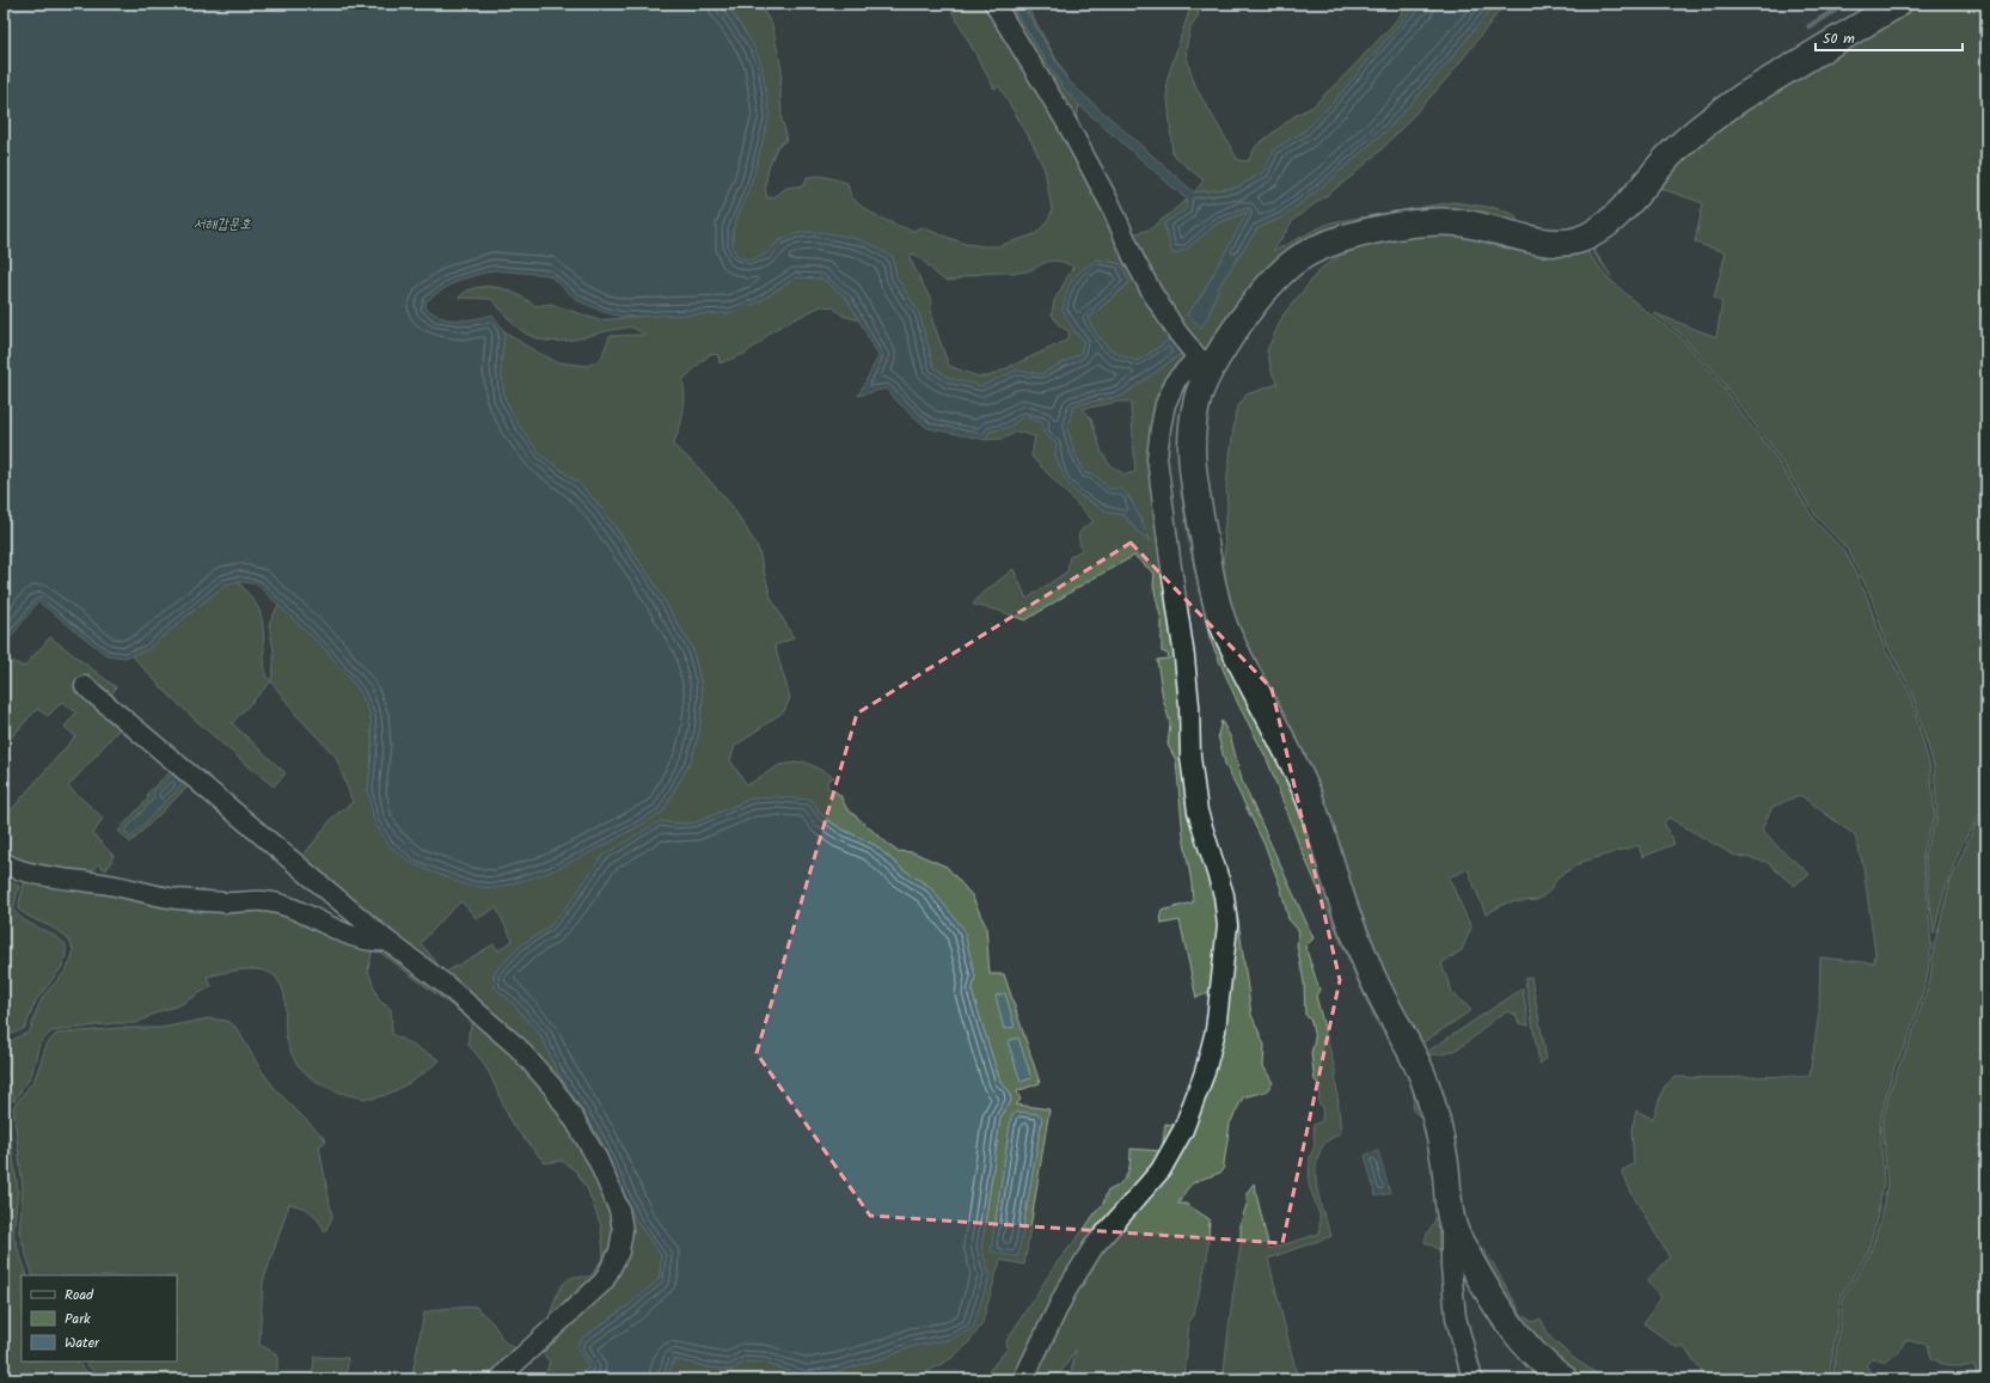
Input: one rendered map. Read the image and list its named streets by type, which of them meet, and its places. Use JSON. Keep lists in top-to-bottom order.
{
  "water": ["서해갑문호"],
  "legend": ["Road", "Park", "Water"],
  "scale_bar": "50 m"
}
